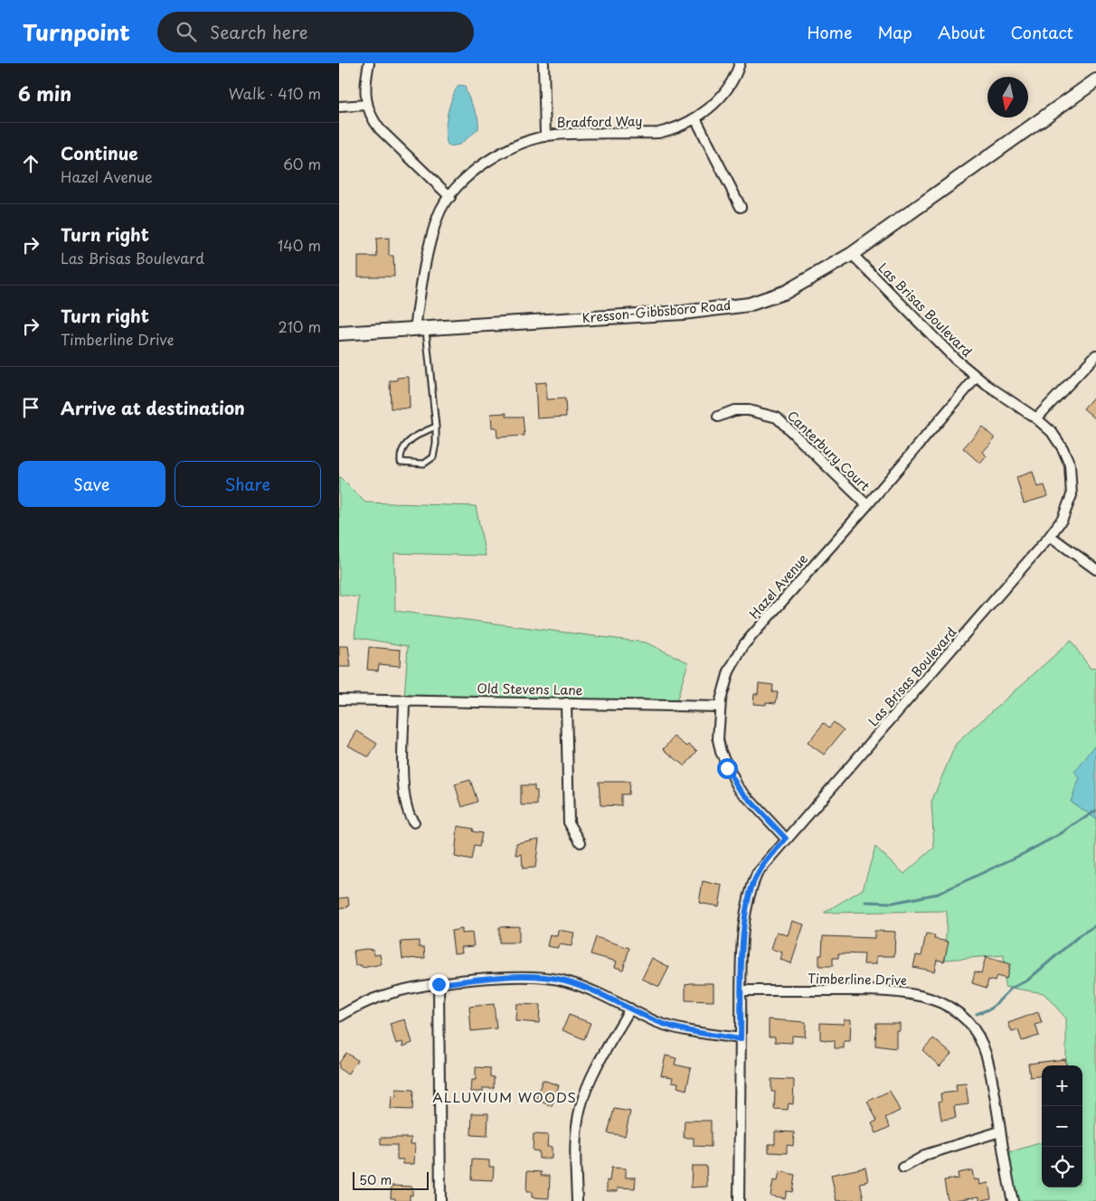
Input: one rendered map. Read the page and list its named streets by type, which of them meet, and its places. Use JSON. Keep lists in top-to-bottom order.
{
  "streets": {
    "street": [
      "Bradford Way",
      "Las Brisas Boulevard",
      "Kresson-Gibbsboro Road",
      "Canterbury Court",
      "Hazel Avenue",
      "Old Stevens Lane",
      "Timberline Drive"
    ]
  },
  "crossings": [
    ["Bradford Way", "Kresson-Gibbsboro Road"],
    ["Las Brisas Boulevard", "Kresson-Gibbsboro Road"],
    ["Las Brisas Boulevard", "Hazel Avenue"],
    ["Las Brisas Boulevard", "Timberline Drive"],
    ["Canterbury Court", "Hazel Avenue"],
    ["Hazel Avenue", "Old Stevens Lane"]
  ],
  "districts": ["ALLUVIUM WOODS"],
  "scale_bar": "50 m",
  "north": "bottom",
  "page": {
    "header": "Turnpoint",
    "search": "Search here",
    "nav": [
      "Home",
      "Map",
      "About",
      "Contact"
    ],
    "heading": ["6 min", "Walk · 410 m"],
    "list": [
      ["Continue", "Hazel Avenue", "60 m"],
      ["Turn right", "Las Brisas Boulevard", "140 m"],
      ["Turn right", "Timberline Drive", "210 m"],
      "Arrive at destination"
    ],
    "buttons": ["Save", "Share"],
    "map_buttons": ["+", "−"],
    "scale": "50 m"
  }
}
